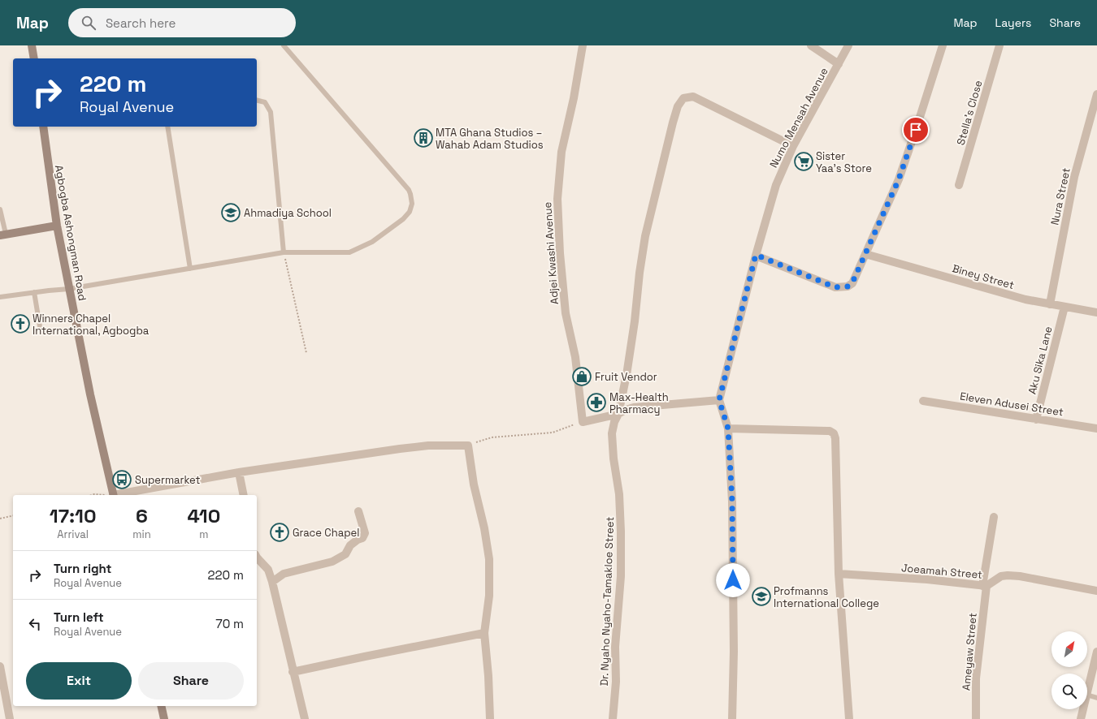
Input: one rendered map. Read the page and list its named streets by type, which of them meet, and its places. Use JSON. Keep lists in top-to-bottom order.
{
  "streets": {
    "street": [
      "Stella's Close",
      "Numo Mensah Avenue",
      "Nura Street",
      "Agbogba Ashongman Road",
      "Adjei Kwashi Avenue",
      "Biney Street",
      "Aku Sika Lane",
      "Eleven Adusei Street",
      "Joeamah Street",
      "Dr. Nyaho Nyaho-Tamakloe Street",
      "Ameyaw Street"
    ]
  },
  "crossings": [
    ["Numo Mensah Avenue", "Dr. Nyaho Nyaho-Tamakloe Street"],
    ["Nura Street", "Biney Street"],
    ["Biney Street", "Aku Sika Lane"],
    ["Aku Sika Lane", "Eleven Adusei Street"],
    ["Joeamah Street", "Ameyaw Street"]
  ],
  "places": {
    "building": ["MTA Ghana Studios – Wahab Adam Studios"],
    "supermarket": ["Sister Yaa's Store"],
    "school or university": ["Ahmadiya School", "Profmanns International College"],
    "church": ["Winners Chapel International, Agbogba", "Grace Chapel"],
    "shop": ["Fruit Vendor"],
    "pharmacy": ["Max-Health Pharmacy"],
    "bus stop": ["Supermarket"]
  },
  "north": "top right",
  "page": {
    "header": "Map",
    "search": "Search here",
    "nav": ["Map", "Layers", "Share"],
    "turn": ["220 m", "Royal Avenue"],
    "eta": [
      "17:10",
      "Arrival",
      "6",
      "min",
      "410",
      "m"
    ],
    "list": [
      {
        "name": "Turn right",
        "note": "Royal Avenue",
        "value": "220 m"
      },
      {
        "name": "Turn left",
        "note": "Royal Avenue",
        "value": "70 m"
      }
    ],
    "buttons": ["Exit", "Share"]
  }
}
